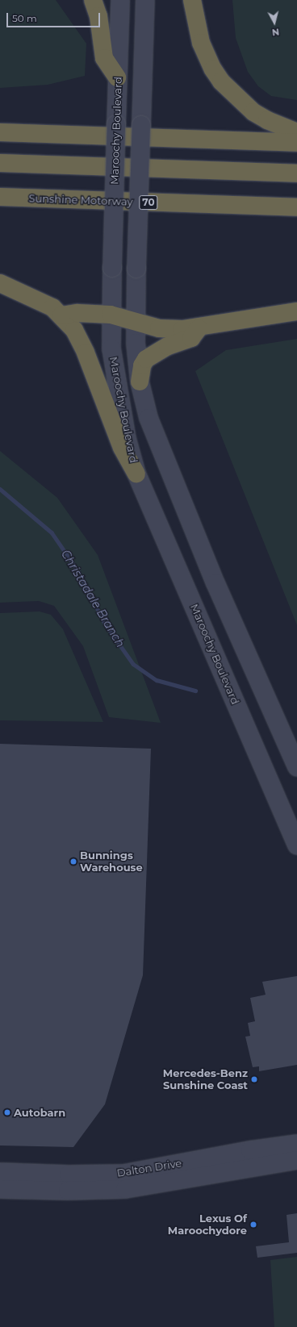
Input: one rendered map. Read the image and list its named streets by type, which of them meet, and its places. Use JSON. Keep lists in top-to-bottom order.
{
  "streets": {
    "highway": ["Sunshine Motorway", "70"],
    "main road": ["Maroochy Boulevard", "Dalton Drive"]
  },
  "water": ["Christadale Branch"],
  "places": [
    "Bunnings Warehouse",
    "Mercedes-Benz Sunshine Coast",
    "Autobarn",
    "Lexus Of Maroochydore"
  ],
  "scale_bar": "50 m",
  "north": "bottom"
}
